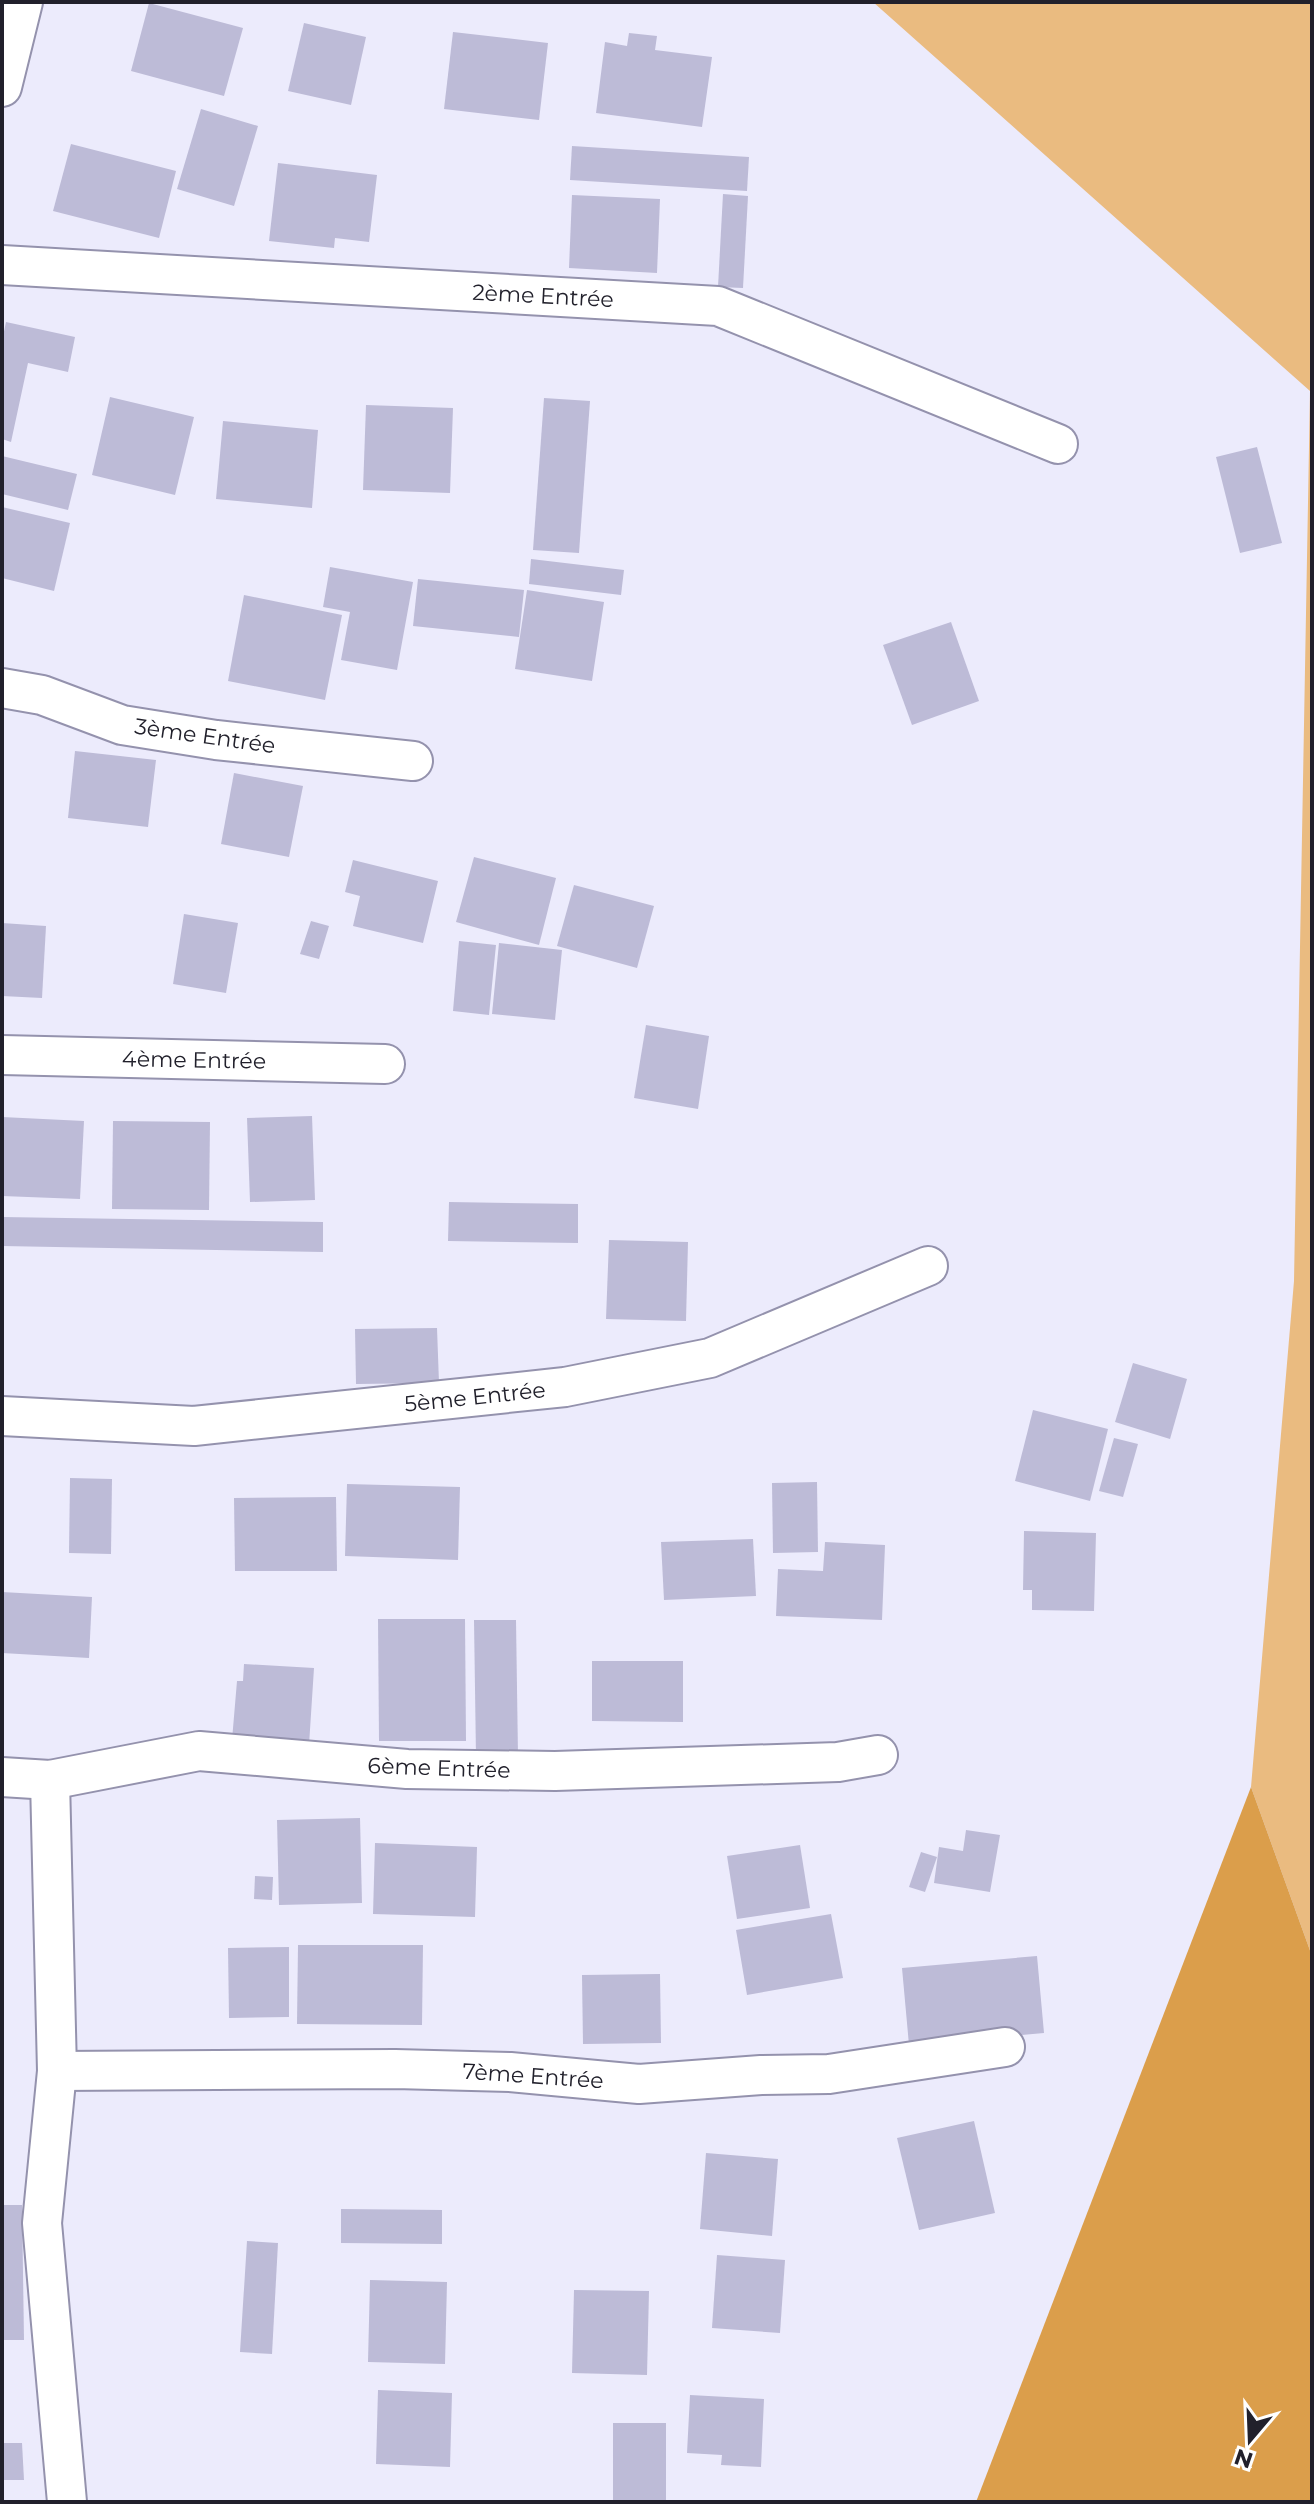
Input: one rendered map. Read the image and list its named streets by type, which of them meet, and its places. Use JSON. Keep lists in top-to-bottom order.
{
  "streets": {
    "street": [
      "2ème Entrée",
      "3ème Entrée",
      "4ème Entrée",
      "5ème Entrée",
      "6ème Entrée",
      "7ème Entrée"
    ]
  },
  "north": "bottom"
}
